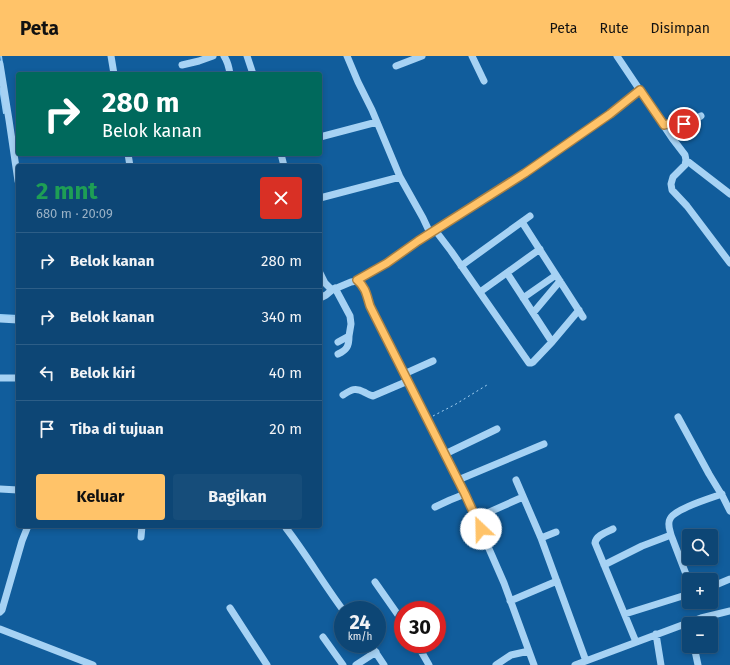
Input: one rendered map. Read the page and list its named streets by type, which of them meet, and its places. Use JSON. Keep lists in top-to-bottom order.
{
  "page": {
    "header": "Peta",
    "nav": ["Peta", "Rute", "Disimpan"],
    "turn": ["280 m", "Belok kanan"],
    "heading": ["2 mnt", "680 m · 20:09"],
    "list": [
      {
        "name": "Belok kanan",
        "value": "280 m"
      },
      {
        "name": "Belok kanan",
        "value": "340 m"
      },
      {
        "name": "Belok kiri",
        "value": "40 m"
      },
      {
        "name": "Tiba di tujuan",
        "value": "20 m"
      }
    ],
    "buttons": ["Keluar", "Bagikan"],
    "map_buttons": ["+", "−"],
    "speed": "24 km/h",
    "limit": "30"
  }
}
